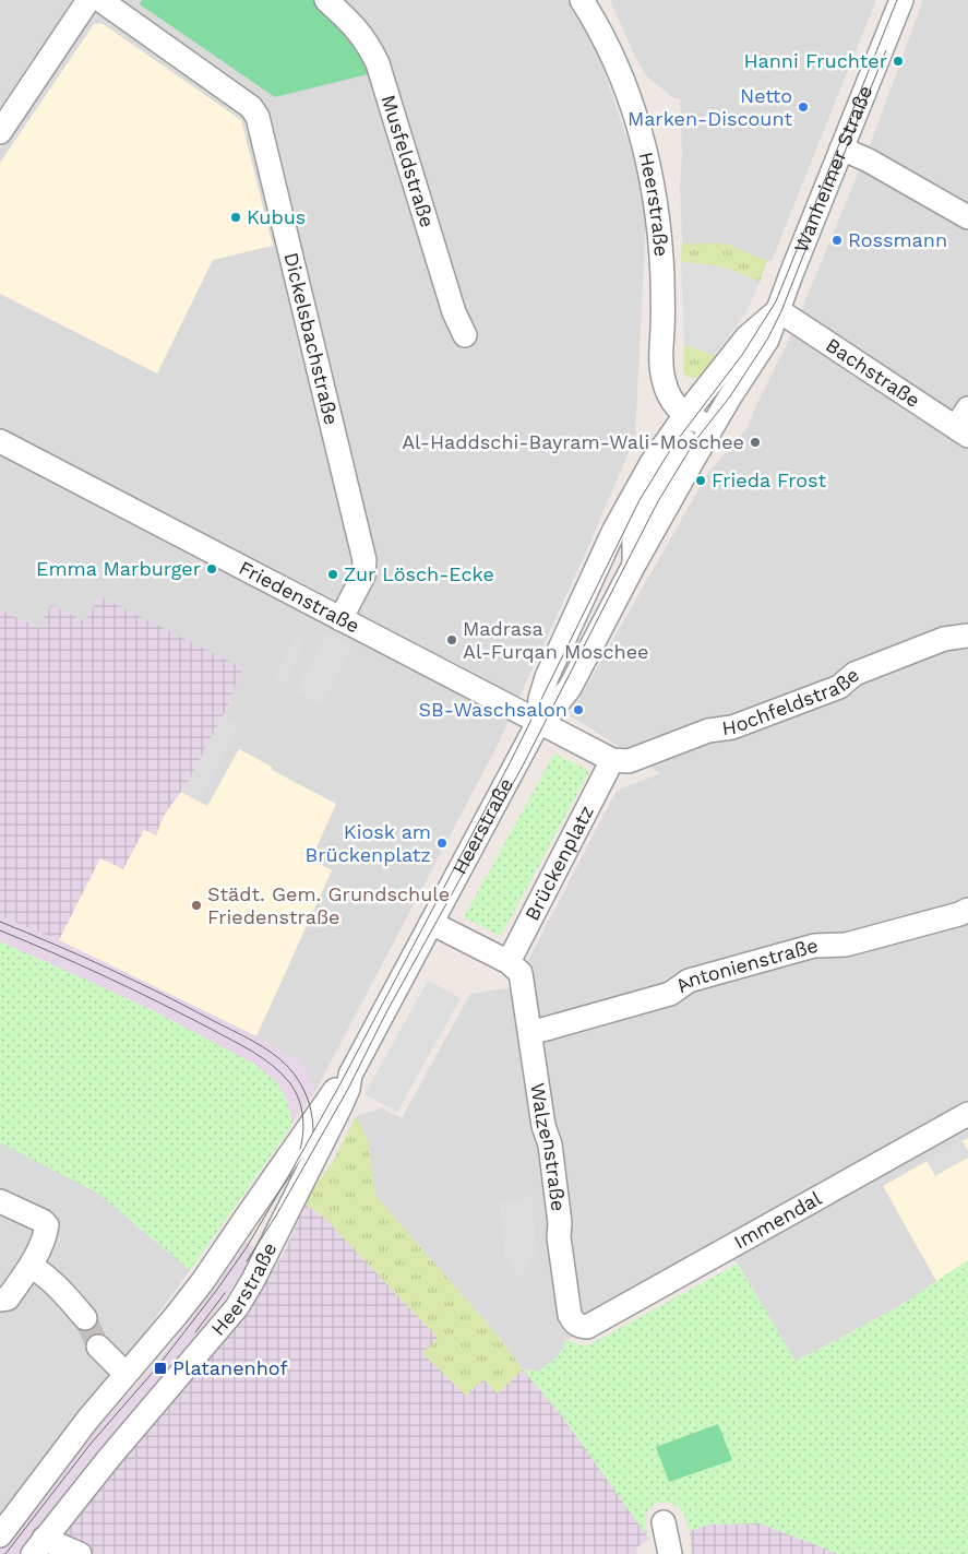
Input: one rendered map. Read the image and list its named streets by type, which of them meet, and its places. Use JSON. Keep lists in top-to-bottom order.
{
  "streets": {
    "street": [
      "Musfeldstraße",
      "Wanheimer Straße",
      "Heerstraße",
      "Dickelsbachstraße",
      "Bachstraße",
      "Friedenstraße",
      "Hochfeldstraße",
      "Brückenplatz",
      "Antonienstraße",
      "Walzenstraße",
      "Immendal"
    ]
  },
  "crossings": [
    ["Wanheimer Straße", "Heerstraße"],
    ["Wanheimer Straße", "Bachstraße"],
    ["Heerstraße", "Friedenstraße"],
    ["Dickelsbachstraße", "Friedenstraße"],
    ["Hochfeldstraße", "Brückenplatz"],
    ["Brückenplatz", "Walzenstraße"],
    ["Antonienstraße", "Walzenstraße"],
    ["Walzenstraße", "Immendal"]
  ],
  "places": {
    "other": [
      "Hanni Fruchter",
      "Netto Marken-Discount",
      "Kubus",
      "Rossmann",
      "Al-Haddschi-Bayram-Wali-Moschee",
      "Frieda Frost",
      "Emma Marburger",
      "Zur Lösch-Ecke",
      "Madrasa Al-Furqan Moschee",
      "SB-Waschsalon",
      "Kiosk am Brückenplatz",
      "Städt. Gem. Grundschule Friedenstraße"
    ],
    "transit": ["Platanenhof"]
  }
}
